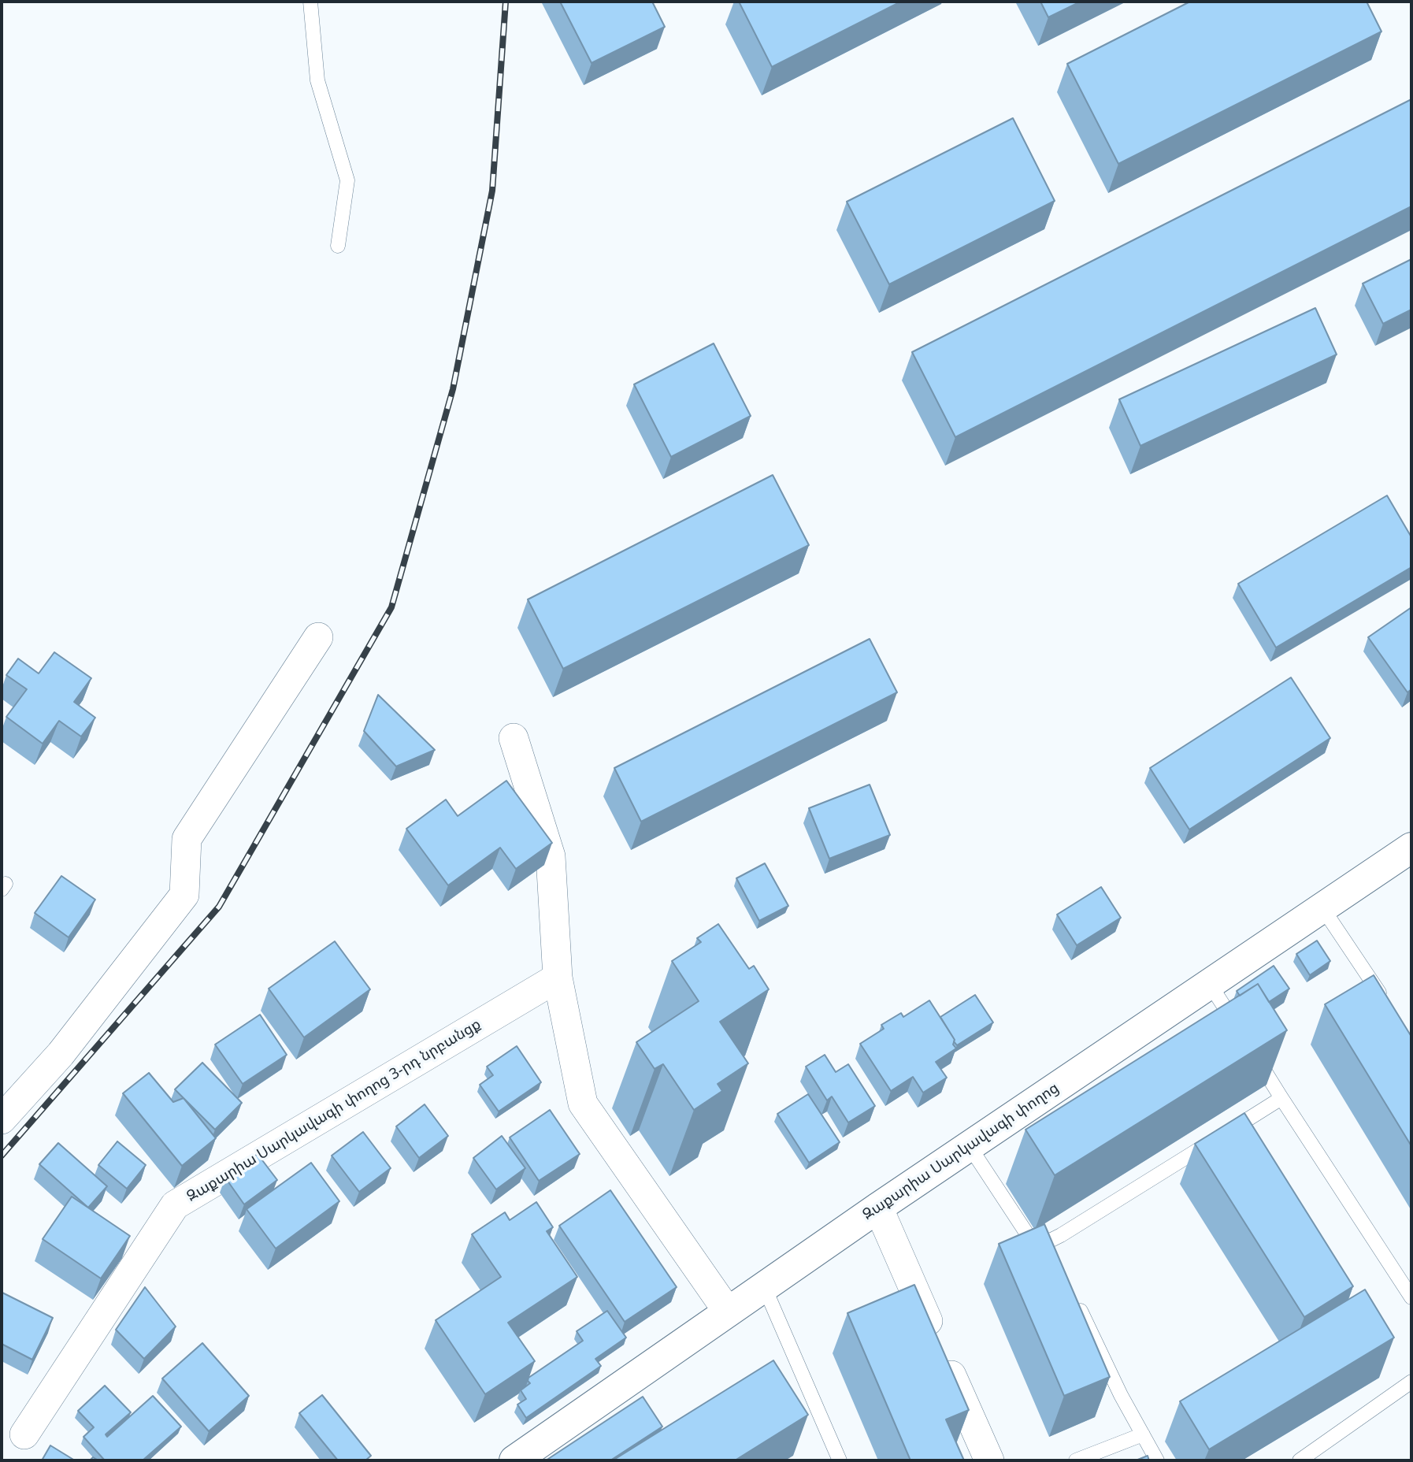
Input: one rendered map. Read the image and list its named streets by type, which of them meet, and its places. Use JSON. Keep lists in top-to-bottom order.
{
  "streets": {
    "main road": ["Զաքարիա Սարկավագի փողոց"],
    "street": ["Զաքարիա Սարկավագի փողոց 3-րդ նրբանցք"]
  }
}
